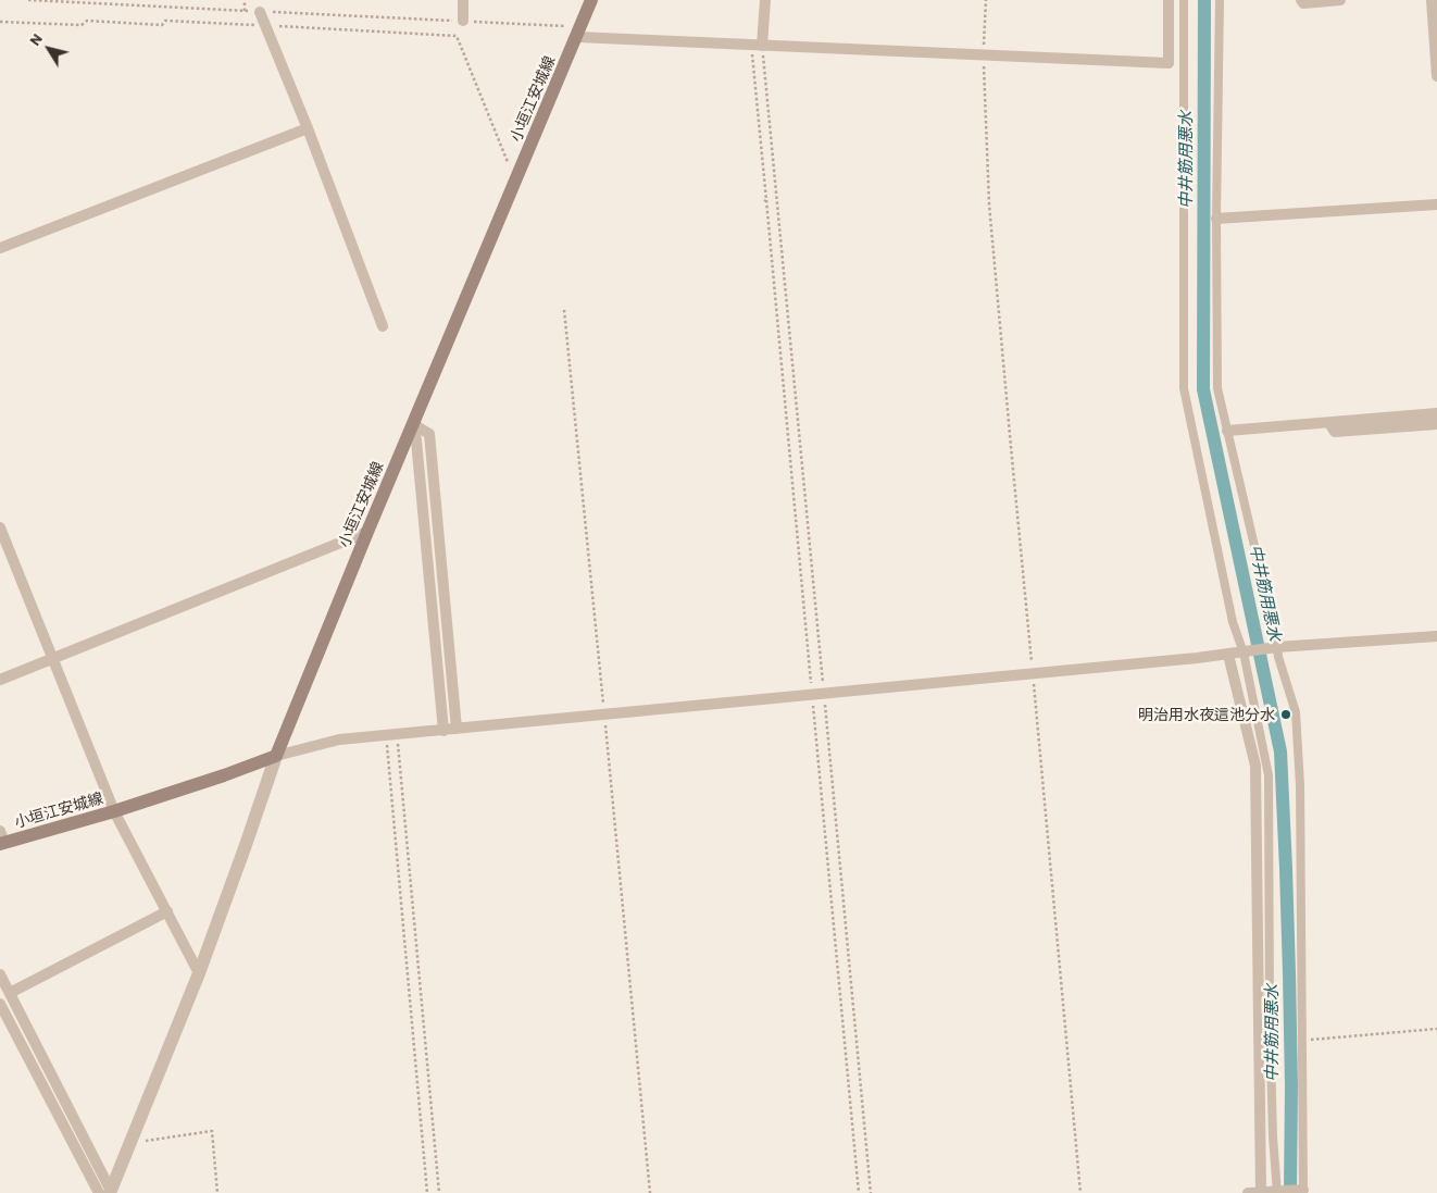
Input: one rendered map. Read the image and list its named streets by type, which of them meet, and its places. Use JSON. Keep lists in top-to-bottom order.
{
  "streets": {
    "main road": ["小垣江安城線"]
  },
  "water": ["中井筋用悪水"],
  "places": ["明治用水夜這池分水"],
  "north": "top left"
}
